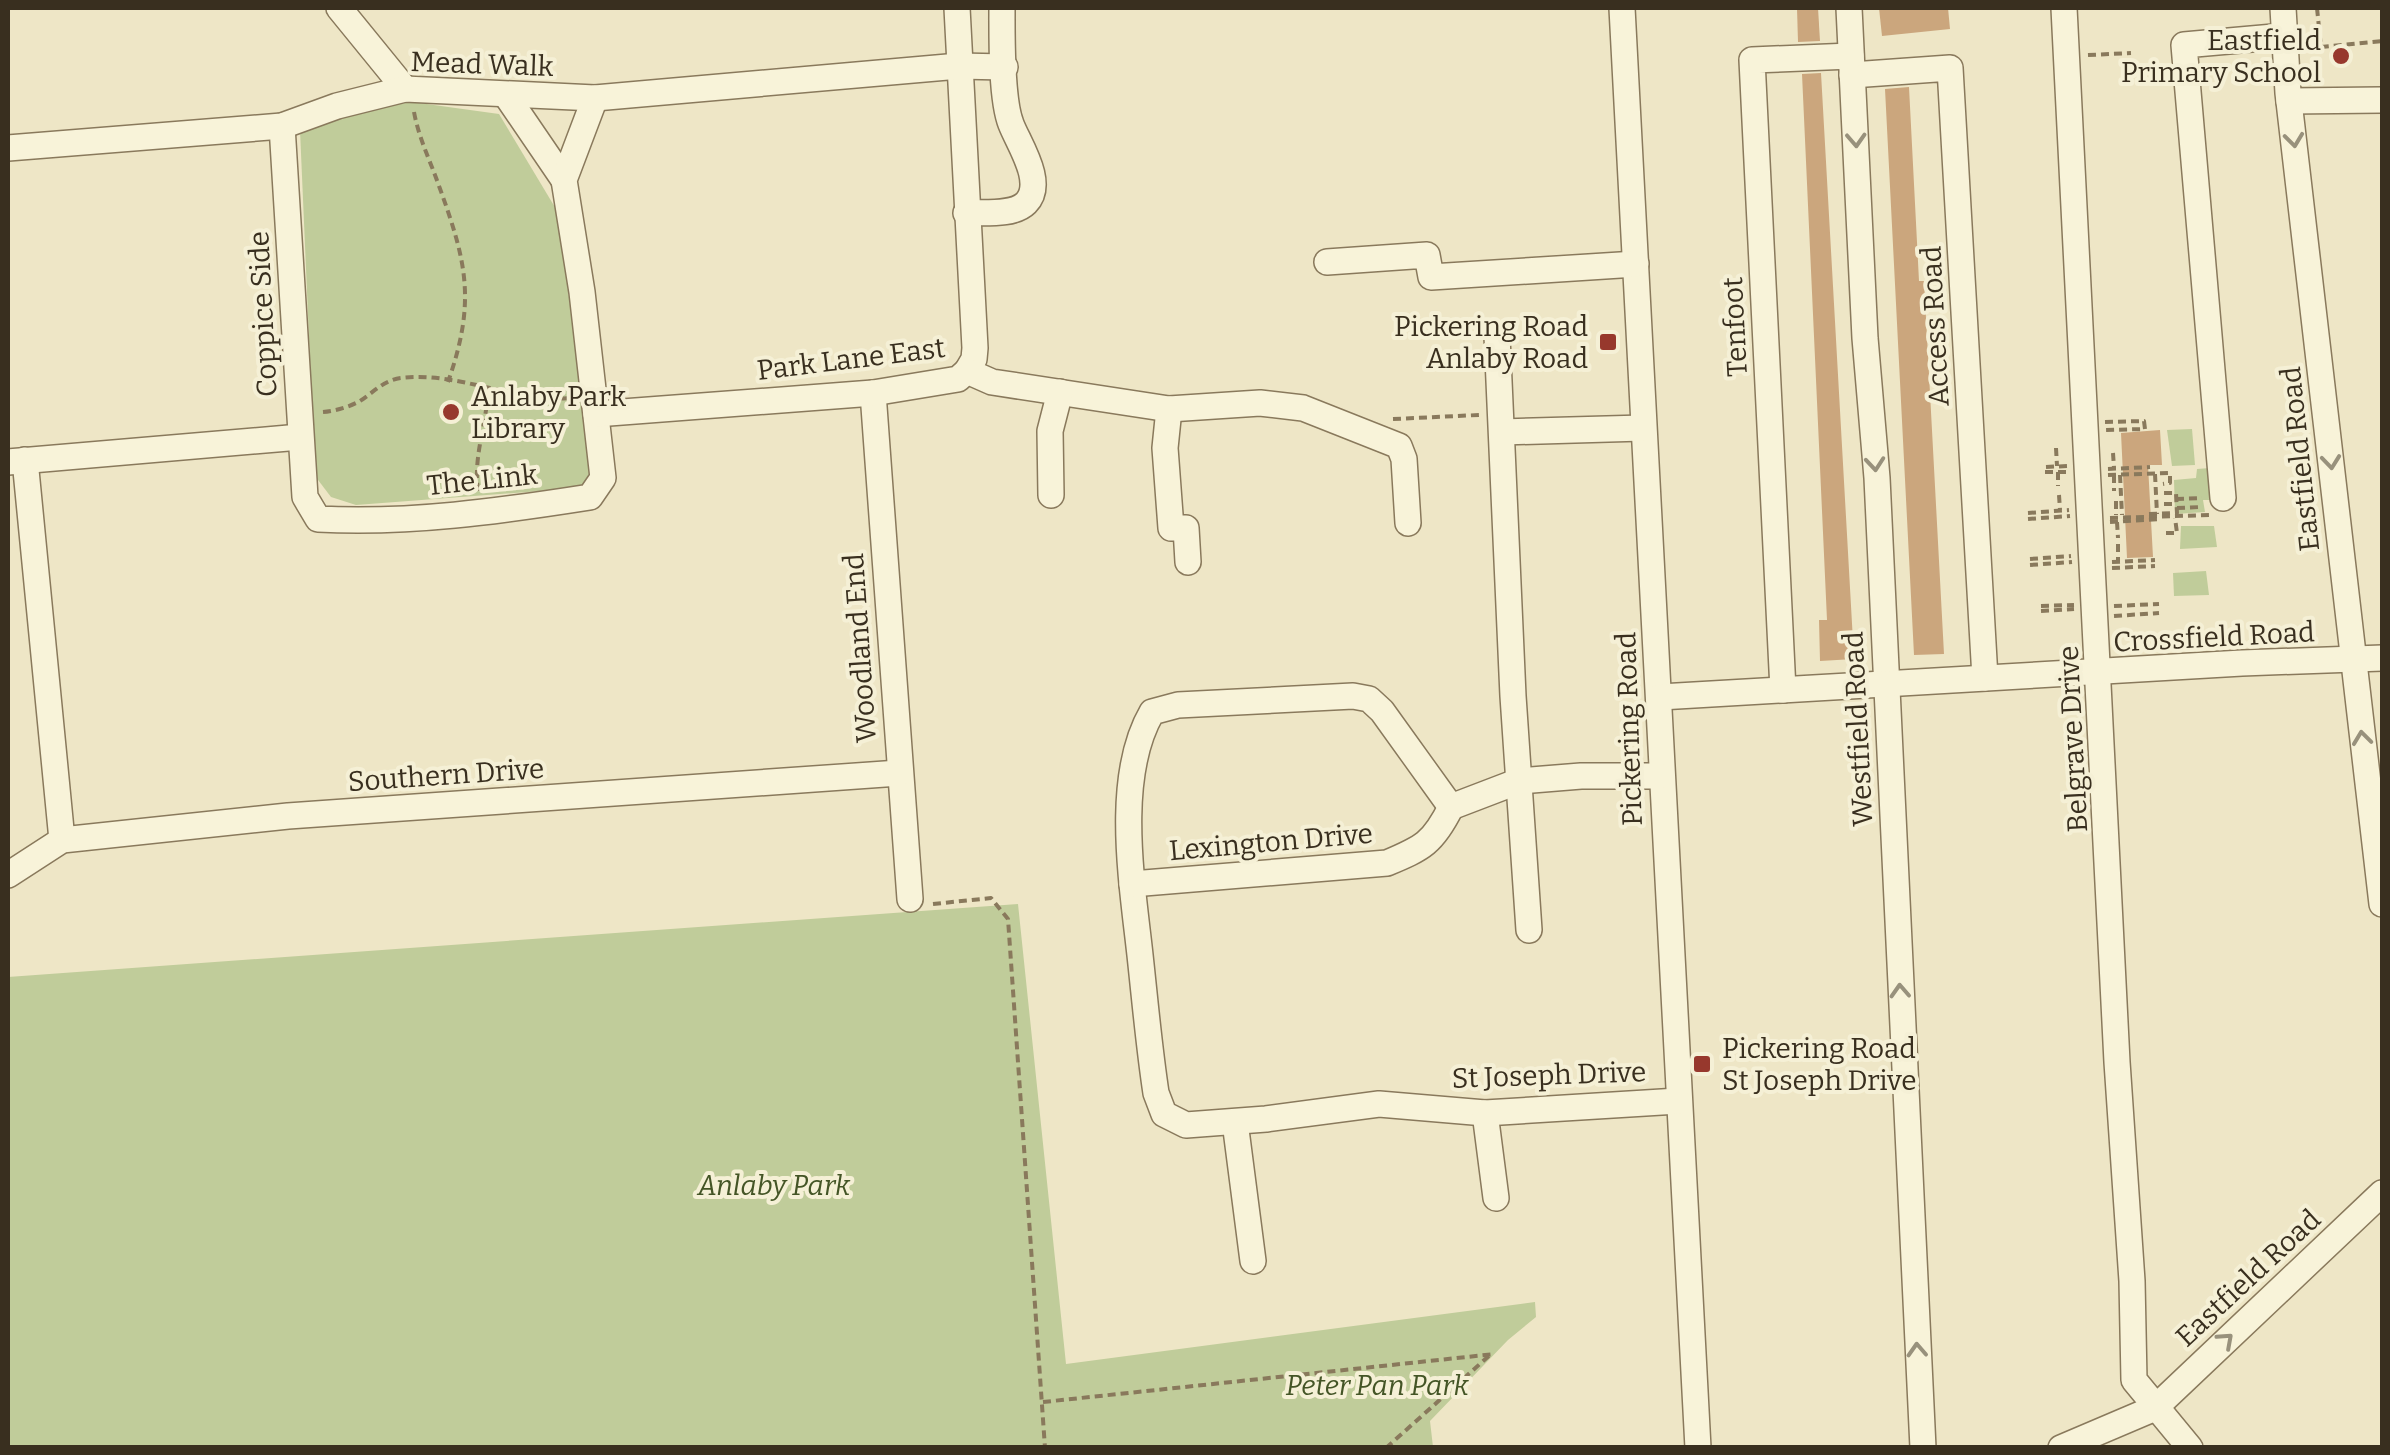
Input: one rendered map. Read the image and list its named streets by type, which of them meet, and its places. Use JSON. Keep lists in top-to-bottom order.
{
  "streets": {
    "street": [
      "Mead Walk",
      "Coppice Side",
      "Access Road",
      "Tenfoot",
      "Park Lane East",
      "Eastfield Road",
      "The Link",
      "Crossfield Road",
      "Woodland End",
      "Pickering Road",
      "Westfield Road",
      "Belgrave Drive",
      "Southern Drive",
      "Lexington Drive",
      "St Joseph Drive"
    ]
  },
  "crossings": [
    ["Mead Walk", "Coppice Side"],
    ["Coppice Side", "The Link"],
    ["Access Road", "Tenfoot"],
    ["Access Road", "Crossfield Road"],
    ["Access Road", "Westfield Road"],
    ["Tenfoot", "Crossfield Road"],
    ["Tenfoot", "Westfield Road"],
    ["Park Lane East", "The Link"],
    ["Park Lane East", "Woodland End"],
    ["Eastfield Road", "Crossfield Road"],
    ["Eastfield Road", "Belgrave Drive"],
    ["Crossfield Road", "Pickering Road"],
    ["Crossfield Road", "Westfield Road"],
    ["Crossfield Road", "Belgrave Drive"],
    ["Woodland End", "Southern Drive"],
    ["Pickering Road", "St Joseph Drive"],
    ["Lexington Drive", "St Joseph Drive"]
  ],
  "parks": ["Anlaby Park", "Peter Pan Park"],
  "places": {
    "other": ["Eastfield Primary School", "Anlaby Park Library"],
    "transit": ["Pickering Road Anlaby Road", "Pickering Road St Joseph Drive"]
  }
}
